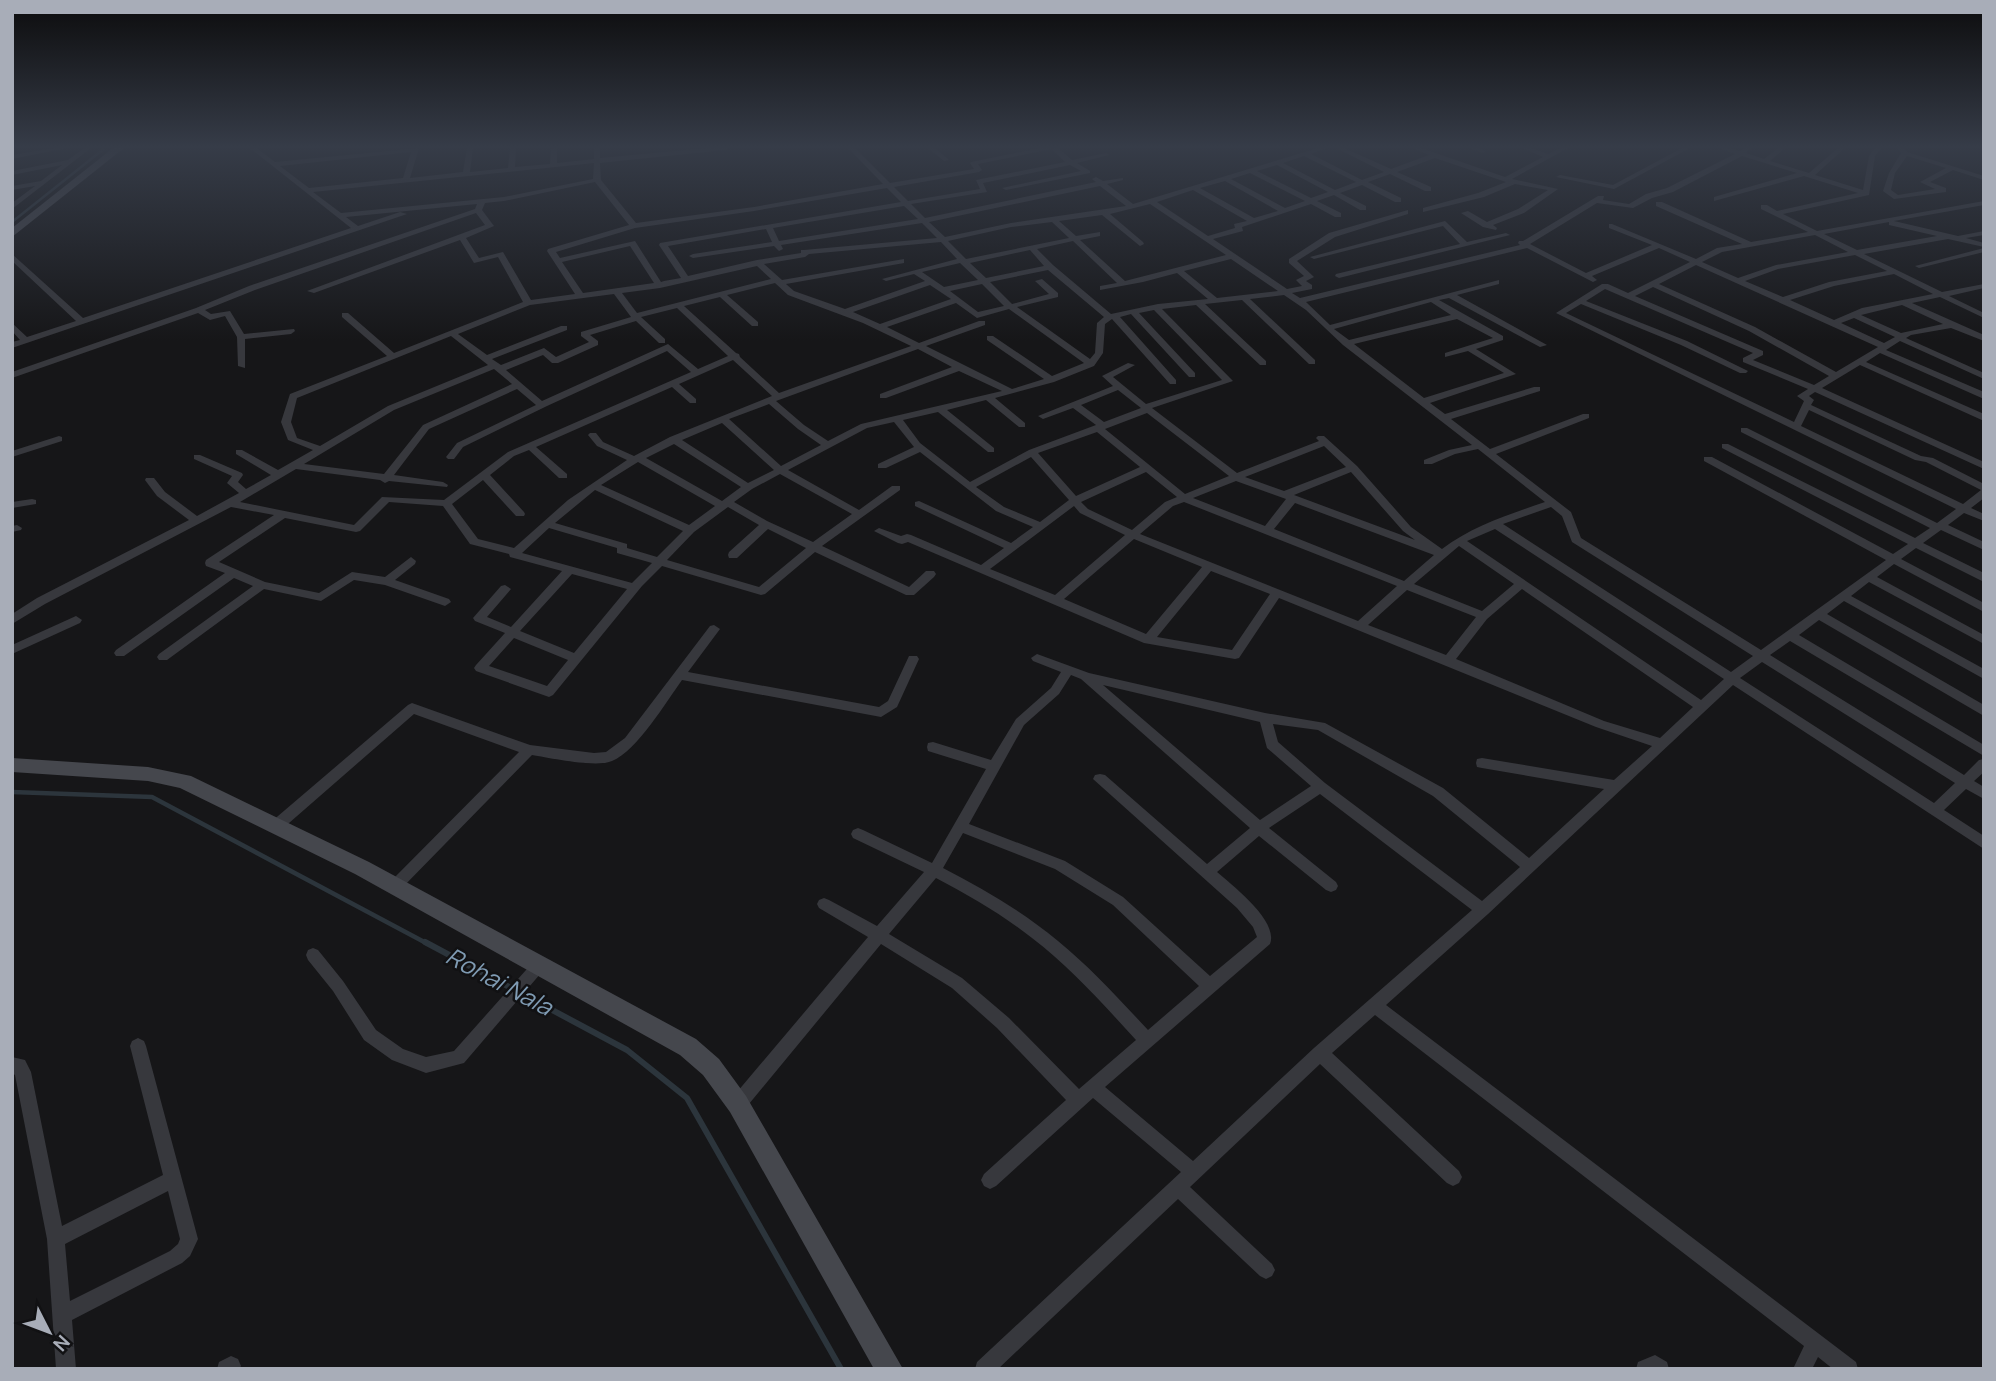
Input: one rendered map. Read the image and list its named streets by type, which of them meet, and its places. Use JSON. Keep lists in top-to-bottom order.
{
  "water": ["Rohai Nala"],
  "north": "bottom right"
}
